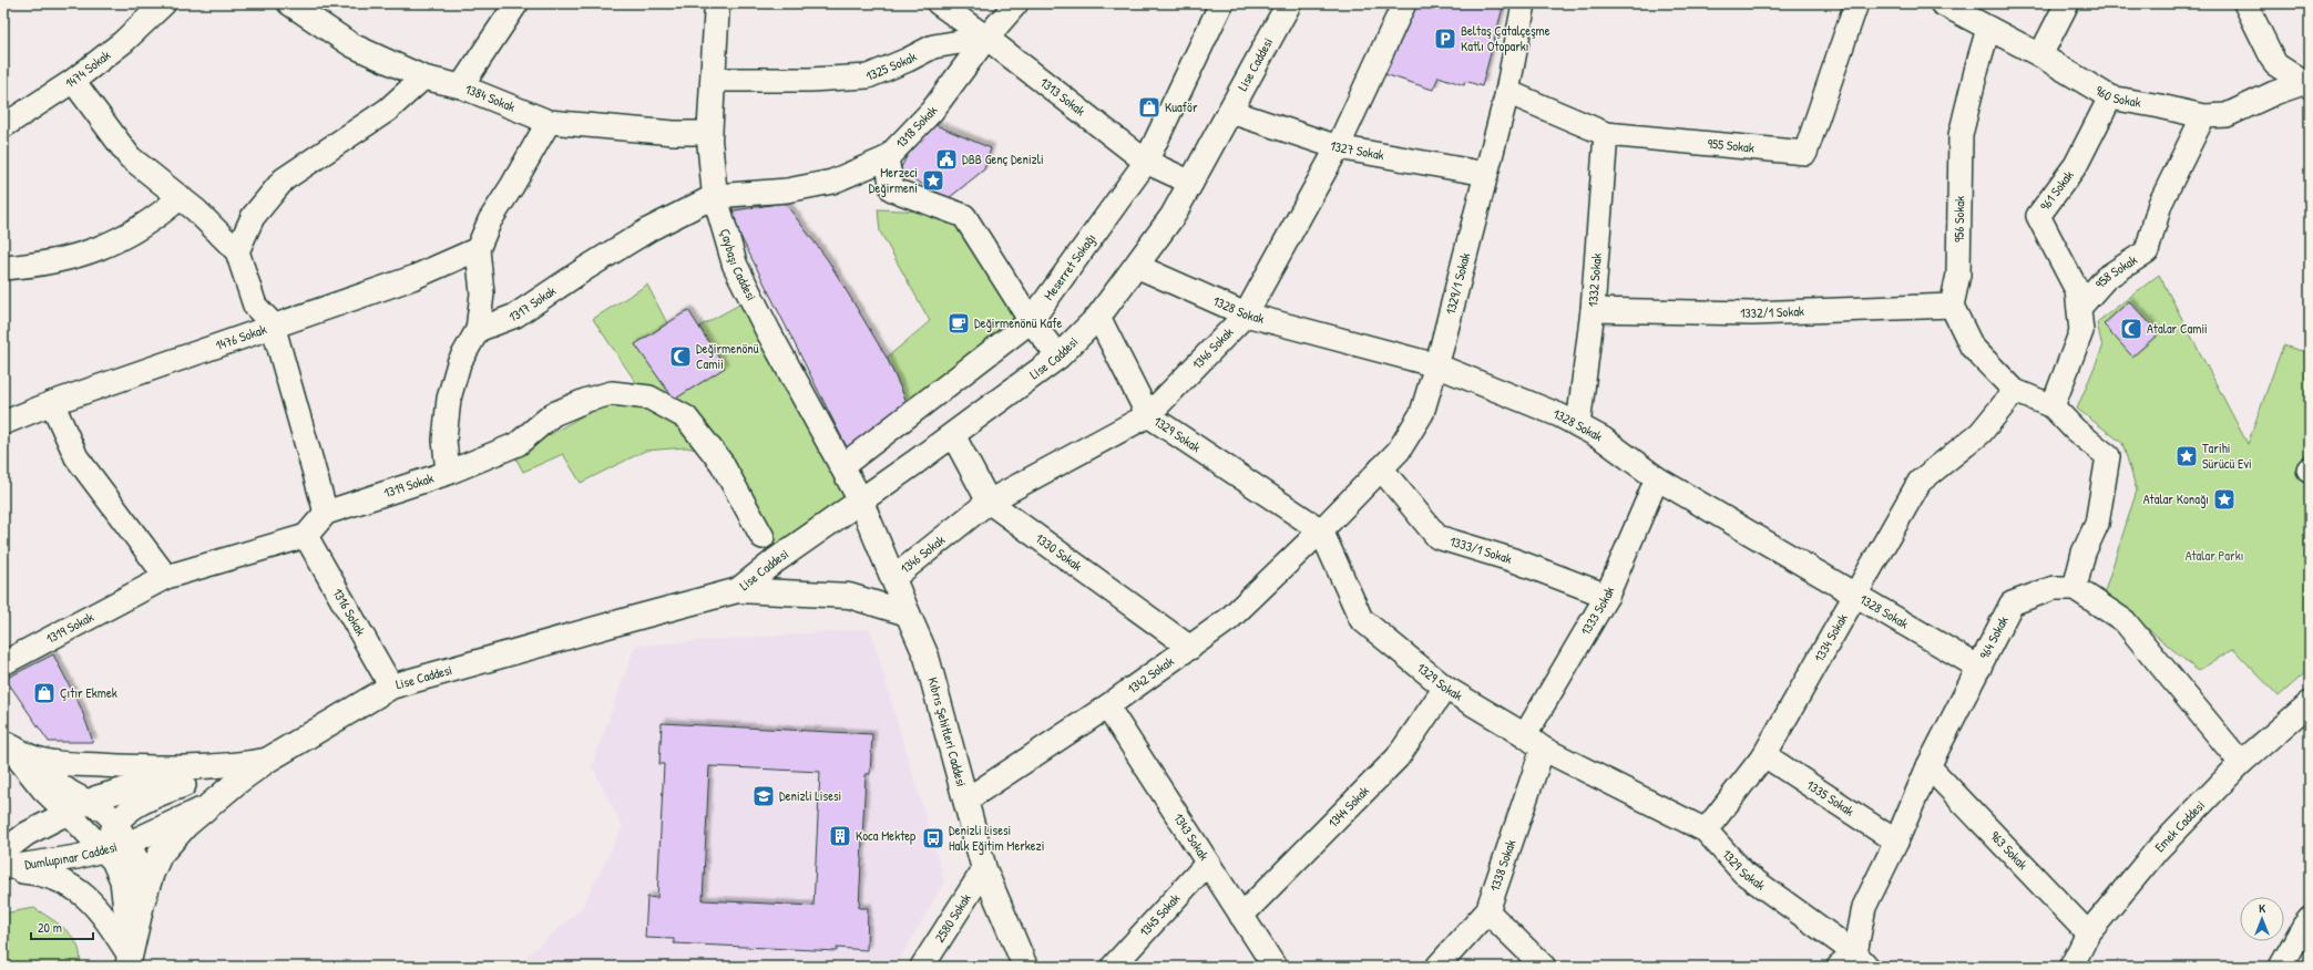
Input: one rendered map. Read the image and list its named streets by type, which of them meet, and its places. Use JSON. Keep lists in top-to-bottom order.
{
  "streets": {
    "main road": ["Lise Caddesi", "Çaybaşı Caddesi", "Kıbrıs Şehitleri Caddesi"],
    "street": [
      "1325 Sokak",
      "1474 Sokak",
      "960 Sokak",
      "1313 Sokak",
      "1384 Sokak",
      "1318 Sokak",
      "955 Sokak",
      "1327 Sokak",
      "961 Sokak",
      "956 Sokak",
      "Meserret Sokağı",
      "958 Sokak",
      "1332 Sokak",
      "1329/1 Sokak",
      "1317 Sokak",
      "1328 Sokak",
      "1332/1 Sokak",
      "1476 Sokak",
      "1346 Sokak",
      "1329 Sokak",
      "1319 Sokak",
      "1333/1 Sokak",
      "1330 Sokak",
      "1333 Sokak",
      "1316 Sokak",
      "1334 Sokak",
      "964 Sokak",
      "1342 Sokak",
      "1335 Sokak",
      "1344 Sokak",
      "Emek Caddesi",
      "1343 Sokak",
      "963 Sokak",
      "Dumlupınar Caddesi",
      "1338 Sokak",
      "1345 Sokak",
      "2580 Sokak"
    ]
  },
  "crossings": [
    ["1325 Sokak", "1313 Sokak"],
    ["1325 Sokak", "1318 Sokak"],
    ["1325 Sokak", "Çaybaşı Caddesi"],
    ["Lise Caddesi", "1313 Sokak"],
    ["Lise Caddesi", "1327 Sokak"],
    ["Lise Caddesi", "Çaybaşı Caddesi"],
    ["Lise Caddesi", "1328 Sokak"],
    ["Lise Caddesi", "1329 Sokak"],
    ["Lise Caddesi", "1330 Sokak"],
    ["Lise Caddesi", "1316 Sokak"],
    ["Lise Caddesi", "Kıbrıs Şehitleri Caddesi"],
    ["Lise Caddesi", "Dumlupınar Caddesi"],
    ["960 Sokak", "961 Sokak"],
    ["960 Sokak", "956 Sokak"],
    ["960 Sokak", "958 Sokak"],
    ["1313 Sokak", "1318 Sokak"],
    ["1313 Sokak", "Meserret Sokağı"],
    ["1384 Sokak", "Çaybaşı Caddesi"],
    ["1318 Sokak", "Çaybaşı Caddesi"],
    ["1318 Sokak", "1317 Sokak"],
    ["955 Sokak", "1332 Sokak"],
    ["955 Sokak", "1329/1 Sokak"],
    ["1327 Sokak", "1329/1 Sokak"],
    ["1327 Sokak", "1346 Sokak"],
    ["961 Sokak", "958 Sokak"],
    ["956 Sokak", "1332/1 Sokak"],
    ["Çaybaşı Caddesi", "Meserret Sokağı"],
    ["Çaybaşı Caddesi", "1317 Sokak"],
    ["Çaybaşı Caddesi", "Kıbrıs Şehitleri Caddesi"],
    ["1332 Sokak", "1328 Sokak"],
    ["1332 Sokak", "1332/1 Sokak"],
    ["1329/1 Sokak", "1328 Sokak"],
    ["1329/1 Sokak", "1329 Sokak"],
    ["1329/1 Sokak", "1333/1 Sokak"],
    ["1329/1 Sokak", "1342 Sokak"],
    ["1328 Sokak", "1346 Sokak"],
    ["1328 Sokak", "1333 Sokak"],
    ["1328 Sokak", "1334 Sokak"],
    ["1328 Sokak", "964 Sokak"],
    ["1346 Sokak", "1329 Sokak"],
    ["1346 Sokak", "1330 Sokak"],
    ["1346 Sokak", "Kıbrıs Şehitleri Caddesi"],
    ["1329 Sokak", "1333 Sokak"],
    ["1329 Sokak", "1334 Sokak"],
    ["1329 Sokak", "964 Sokak"],
    ["1329 Sokak", "1342 Sokak"],
    ["1329 Sokak", "1344 Sokak"],
    ["1329 Sokak", "1338 Sokak"],
    ["1319 Sokak", "1316 Sokak"],
    ["1333/1 Sokak", "1333 Sokak"],
    ["1330 Sokak", "1342 Sokak"],
    ["1333 Sokak", "1338 Sokak"],
    ["1334 Sokak", "1335 Sokak"],
    ["964 Sokak", "1335 Sokak"],
    ["964 Sokak", "963 Sokak"],
    ["1342 Sokak", "Kıbrıs Şehitleri Caddesi"],
    ["1342 Sokak", "1343 Sokak"],
    ["Kıbrıs Şehitleri Caddesi", "2580 Sokak"],
    ["1344 Sokak", "1343 Sokak"],
    ["Emek Caddesi", "963 Sokak"],
    ["1343 Sokak", "1345 Sokak"]
  ],
  "parks": ["Atalar Parkı"],
  "places": {
    "parking": ["Beltaş Çatalçeşme Katlı Otoparkı"],
    "shop": ["Kuaför", "Çıtır Ekmek"],
    "public building": ["DBB Genç Denizli"],
    "place": ["Merzeci Değirmeni", "Tarihi Sürücü Evi", "Atalar Konağı"],
    "cafe": ["Değirmenönü Kafe"],
    "mosque": ["Atalar Camii", "Değirmenönü Camii"],
    "school or university": ["Denizli Lisesi"],
    "building": ["Koca Mektep"],
    "bus stop": ["Denizli Lisesi Halk Eğitim Merkezi"]
  },
  "scale_bar": "20 m",
  "north": "top"
}
